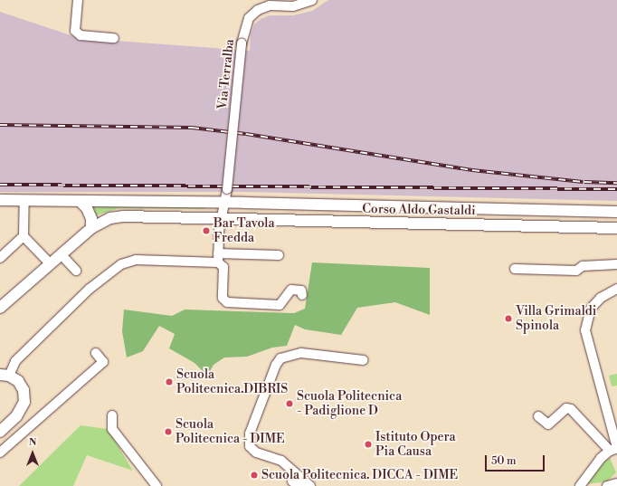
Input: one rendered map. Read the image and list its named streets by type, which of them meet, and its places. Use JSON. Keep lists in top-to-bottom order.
{
  "streets": {
    "main road": ["Corso Aldo Gastaldi"],
    "street": ["Via Terralba"]
  },
  "crossings": [
    ["Via Terralba", "Corso Aldo Gastaldi"]
  ],
  "places": [
    "Bar Tavola Fredda",
    "Villa Grimaldi Spinola",
    "Scuola Politecnica.DIBRIS",
    "Scuola Politecnica - Padiglione D",
    "Scuola Politecnica - DIME",
    "Istituto Opera Pia Causa",
    "Scuola Politecnica. DICCA - DIME"
  ],
  "scale_bar": "50 m",
  "north": "top"
}
